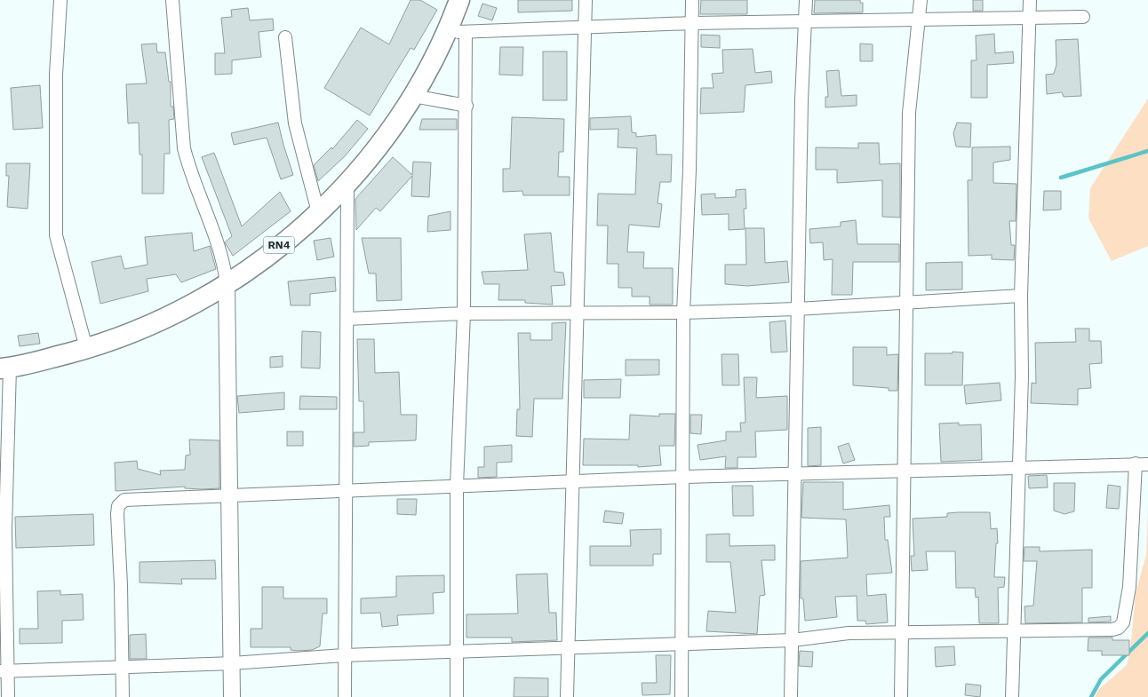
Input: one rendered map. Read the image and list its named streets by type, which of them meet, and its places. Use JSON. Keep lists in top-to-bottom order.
{
  "streets": {
    "highway": ["RN4"]
  }
}
